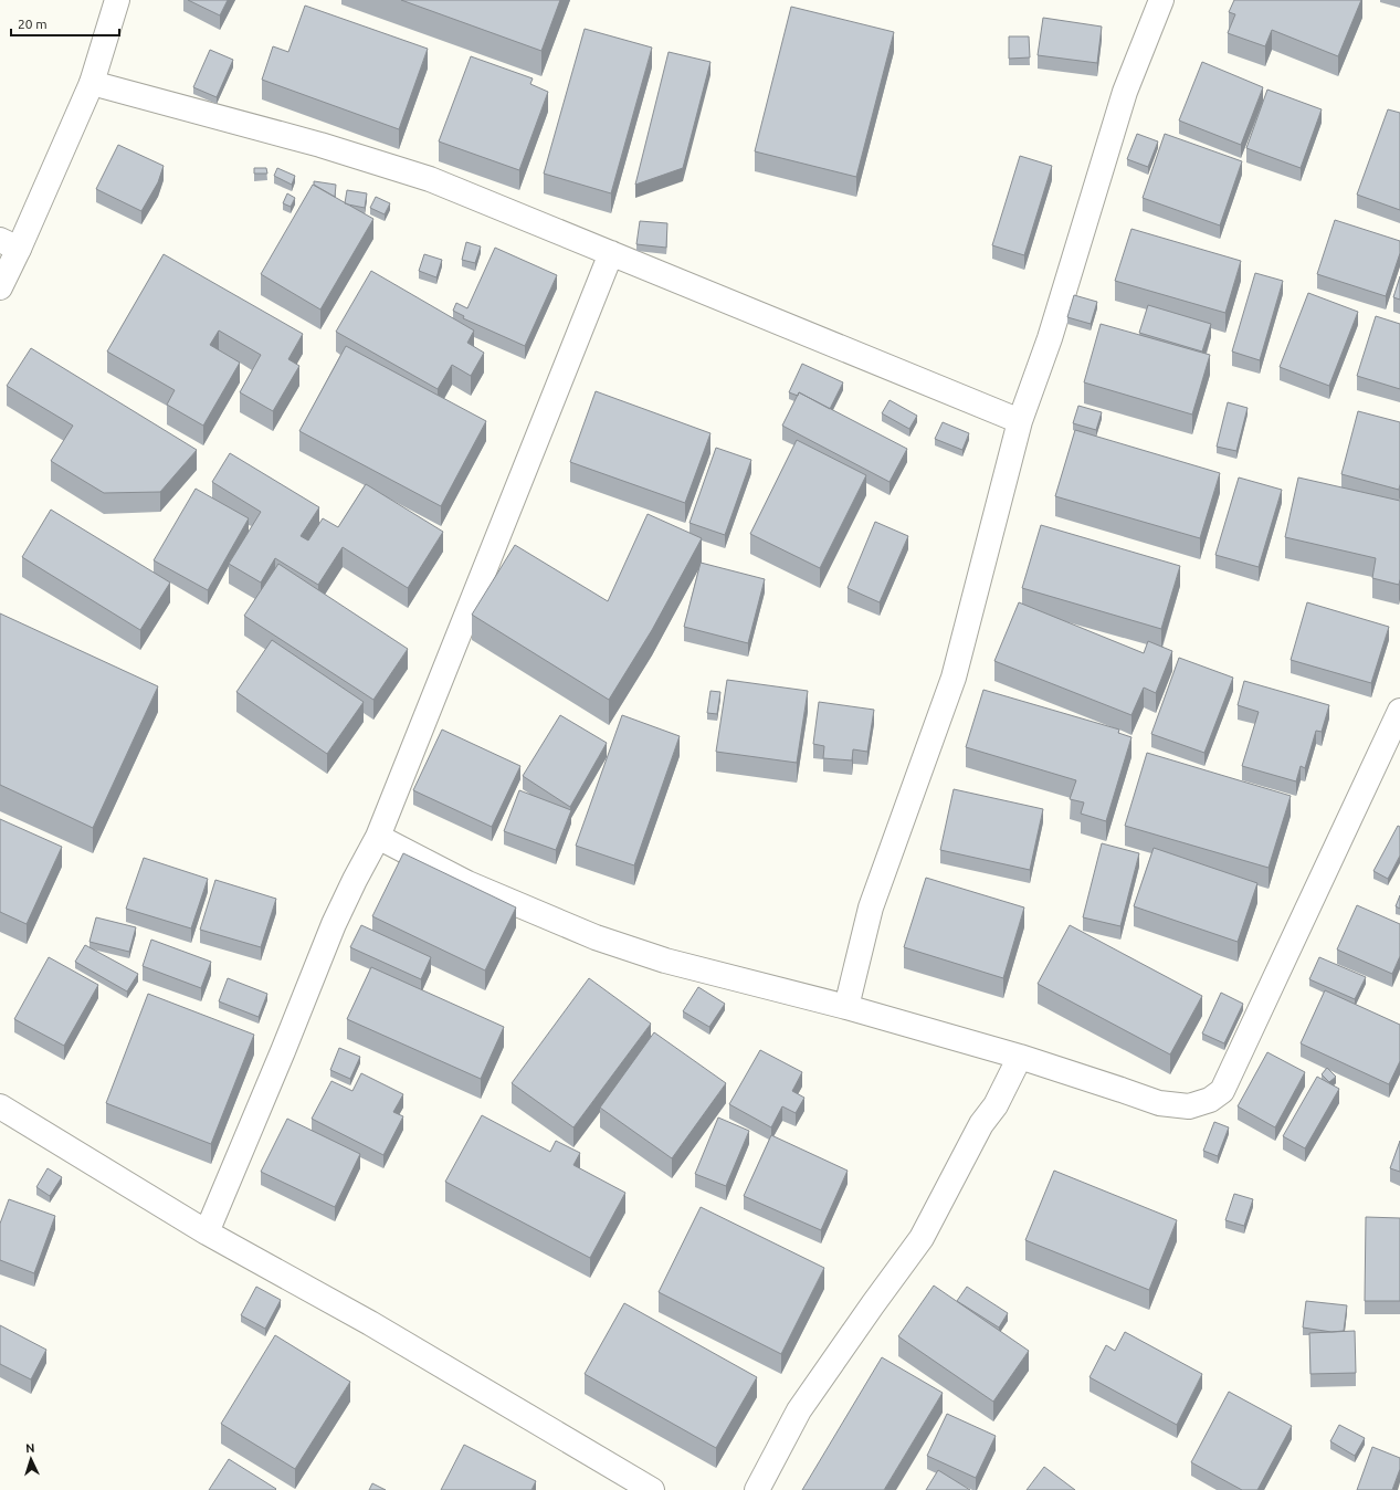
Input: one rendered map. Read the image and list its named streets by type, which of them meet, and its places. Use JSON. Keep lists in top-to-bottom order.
{
  "scale_bar": "20 m",
  "north": "top"
}
